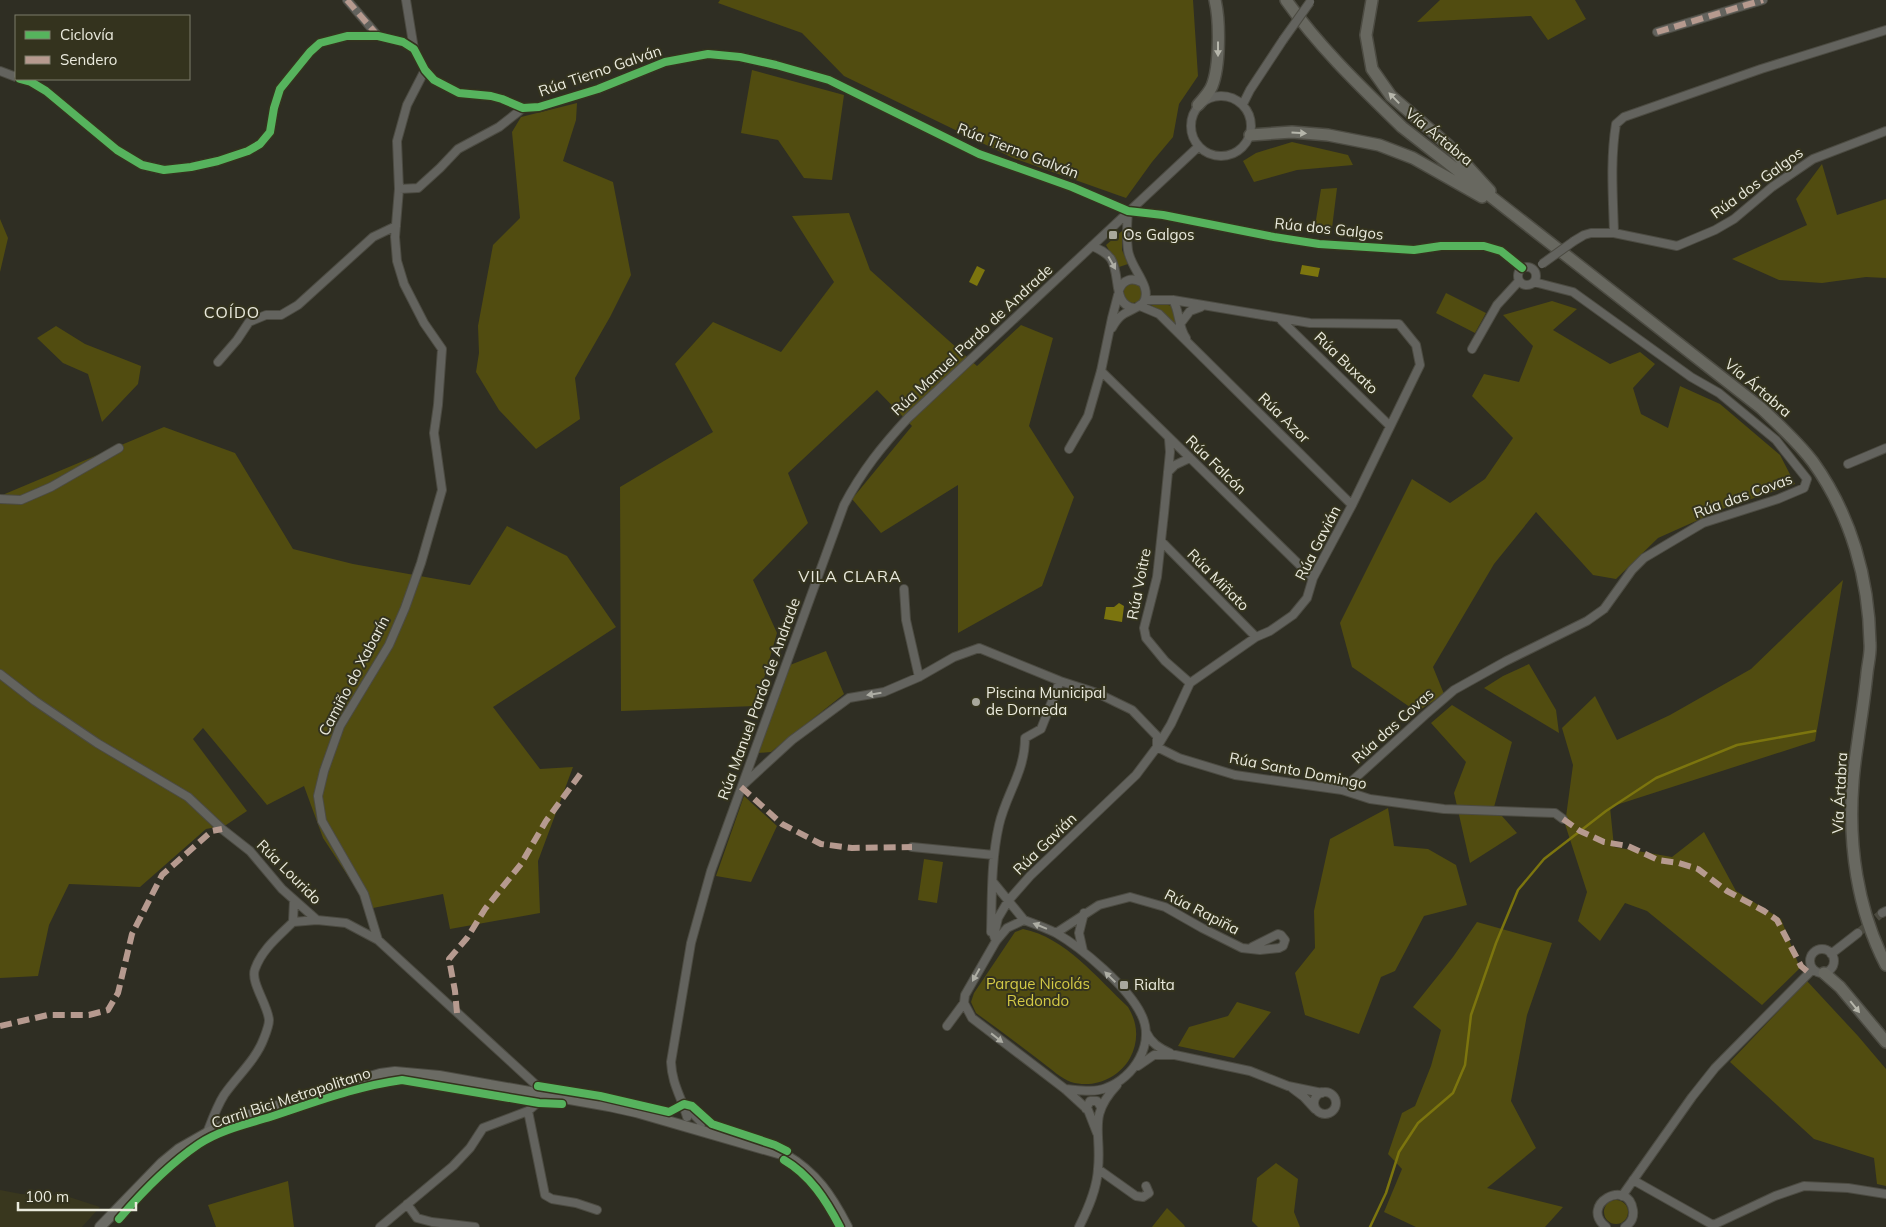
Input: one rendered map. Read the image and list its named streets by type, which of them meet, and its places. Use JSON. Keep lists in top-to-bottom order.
{
  "streets": {
    "highway": ["Vía Ártabra"],
    "street": [
      "Rúa Tierno Galván",
      "Rúa dos Galgos",
      "Rúa Manuel Pardo de Andrade",
      "Rúa Buxato",
      "Rúa Azor",
      "Rúa Falcón",
      "Rúa das Covas",
      "Rúa Gavián",
      "Rúa Miñato",
      "Rúa Voitre",
      "Camiño do Xabarín",
      "Rúa Santo Domingo",
      "Rúa Lourido",
      "Rúa Rapiña"
    ],
    "cycle path": ["Carril Bici Metropolitano"]
  },
  "crossings": [
    ["Rúa Tierno Galván", "Rúa dos Galgos"],
    ["Rúa Tierno Galván", "Rúa Manuel Pardo de Andrade"],
    ["Rúa Tierno Galván", "Camiño do Xabarín"],
    ["Rúa dos Galgos", "Rúa Manuel Pardo de Andrade"],
    ["Rúa dos Galgos", "Rúa das Covas"],
    ["Rúa Buxato", "Rúa Gavián"],
    ["Rúa Azor", "Rúa Gavián"],
    ["Rúa Falcón", "Rúa Gavián"],
    ["Rúa Falcón", "Rúa Voitre"],
    ["Rúa das Covas", "Rúa Santo Domingo"],
    ["Rúa Gavián", "Rúa Miñato"],
    ["Rúa Gavián", "Rúa Voitre"],
    ["Rúa Gavián", "Rúa Santo Domingo"],
    ["Rúa Gavián", "Rúa Rapiña"],
    ["Rúa Miñato", "Rúa Voitre"],
    ["Camiño do Xabarín", "Rúa Lourido"]
  ],
  "districts": ["COÍDO", "VILA CLARA"],
  "parks": ["Parque Nicolás Redondo"],
  "places": {
    "transit": ["Os Galgos", "Rialta"],
    "other": ["Piscina Municipal de Dorneda"]
  },
  "legend": ["Ciclovía", "Sendero"],
  "scale_bar": "100 m"
}
